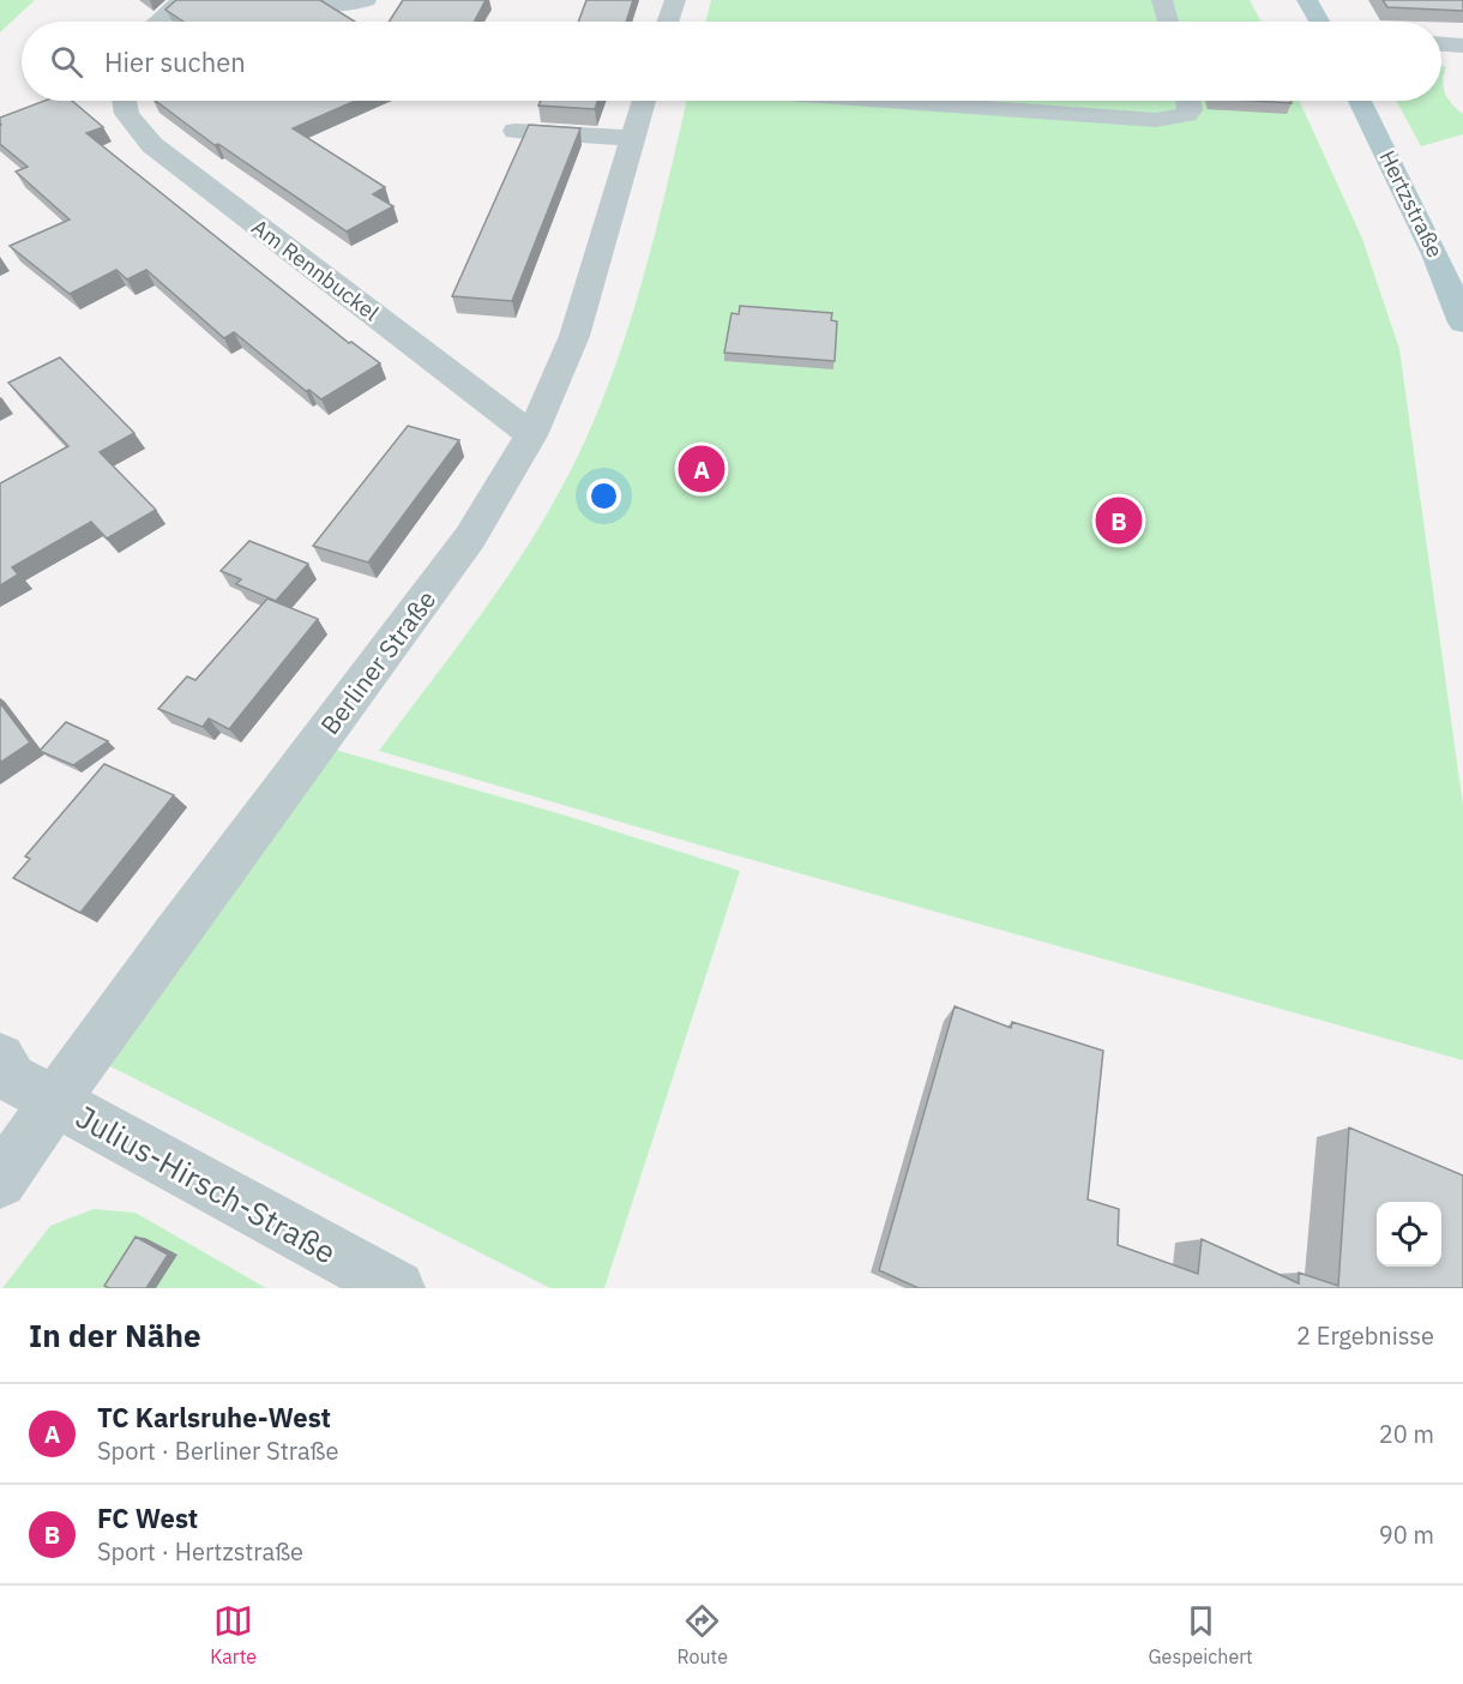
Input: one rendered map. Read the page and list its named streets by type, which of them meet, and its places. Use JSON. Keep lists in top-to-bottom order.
{
  "streets": {
    "main road": ["Hertzstraße"],
    "street": ["Am Rennbuckel", "Berliner Straße", "Julius-Hirsch-Straße"]
  },
  "crossings": [
    ["Am Rennbuckel", "Berliner Straße"],
    ["Berliner Straße", "Julius-Hirsch-Straße"]
  ],
  "page": {
    "search": "Hier suchen",
    "pins": ["A", "B"],
    "heading": ["In der Nähe", "2 Ergebnisse"],
    "list": [
      {
        "mark": "A",
        "name": "TC Karlsruhe-West",
        "note": "Sport · Berliner Straße",
        "value": "20 m"
      },
      {
        "mark": "B",
        "name": "FC West",
        "note": "Sport · Hertzstraße",
        "value": "90 m"
      }
    ],
    "nav": ["Karte", "Route", "Gespeichert"]
  }
}
